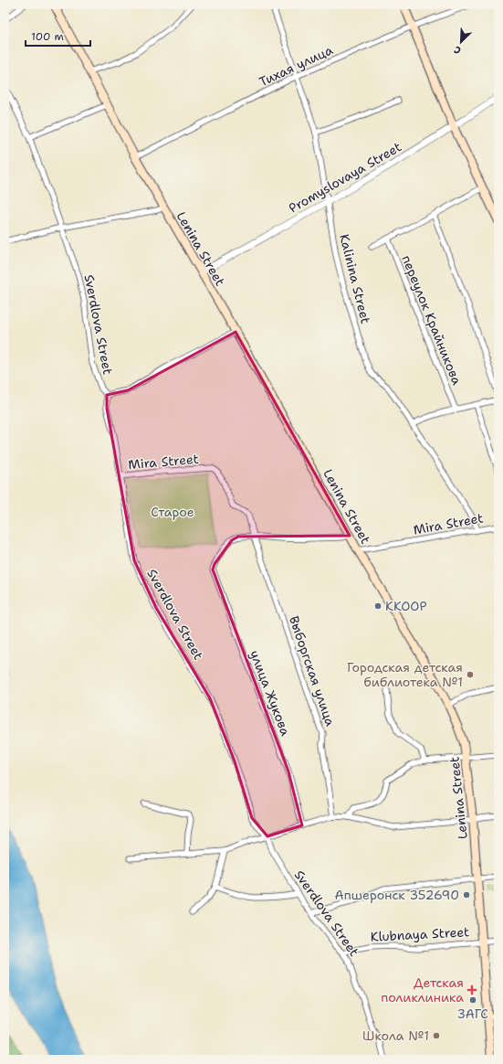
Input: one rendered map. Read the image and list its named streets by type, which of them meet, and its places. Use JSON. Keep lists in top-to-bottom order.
{
  "streets": {
    "main road": ["Lenina Street"],
    "street": [
      "Тихая улица",
      "Promyslovaya Street",
      "Kalinina Street",
      "переулок Крайникова",
      "Sverdlova Street",
      "Mira Street",
      "Выборгская улица",
      "улица Жукова",
      "Klubnaya Street"
    ]
  },
  "crossings": [
    ["Тихая улица", "Lenina Street"],
    ["Тихая улица", "Kalinina Street"],
    ["Promyslovaya Street", "Lenina Street"],
    ["Promyslovaya Street", "Kalinina Street"],
    ["Lenina Street", "Mira Street"],
    ["Lenina Street", "Klubnaya Street"],
    ["Kalinina Street", "Mira Street"],
    ["Sverdlova Street", "Mira Street"],
    ["Sverdlova Street", "Klubnaya Street"],
    ["Mira Street", "Выборгская улица"],
    ["Mira Street", "улица Жукова"],
    ["Выборгская улица", "улица Жукова"]
  ],
  "parks": ["Старое"],
  "places": {
    "other": [
      "ККООР",
      "Городская детская библиотека №1",
      "Апшеронск 352690",
      "ЗАГС",
      "Школа №1"
    ],
    "health": ["Детская поликлиника"]
  },
  "scale_bar": "100 m",
  "north": "bottom left"
}
